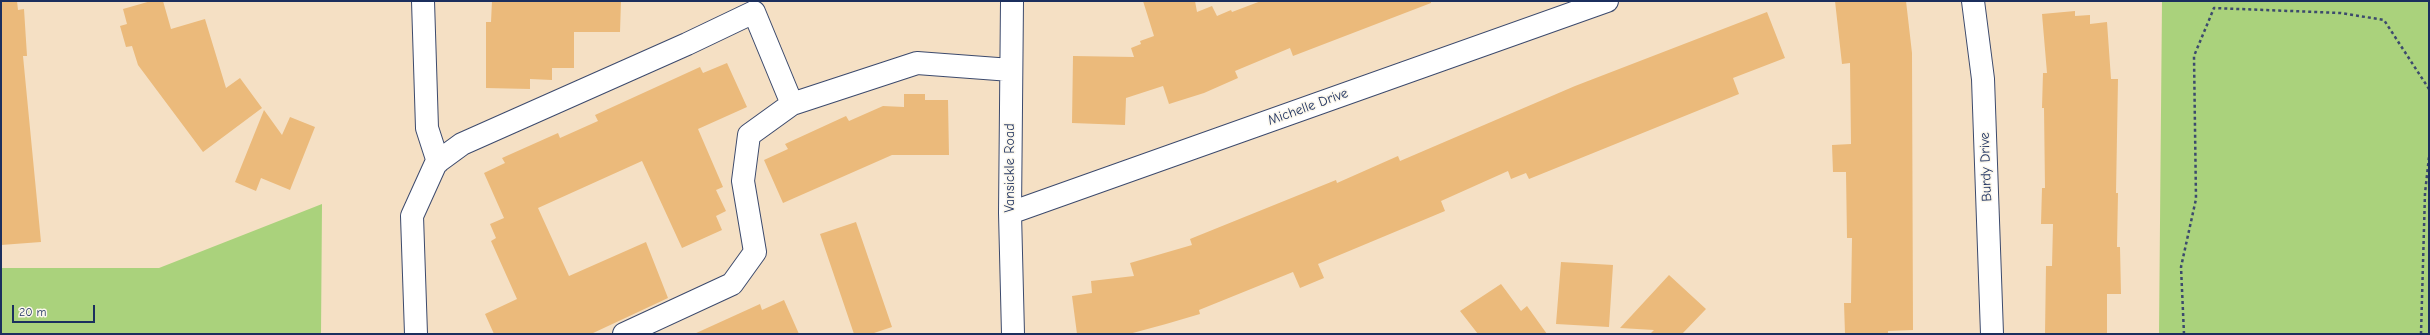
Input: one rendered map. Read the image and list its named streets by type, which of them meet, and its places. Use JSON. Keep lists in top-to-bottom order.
{
  "streets": {
    "street": ["Michelle Drive", "Burdy Drive", "Vansickle Road"]
  },
  "crossings": [
    ["Michelle Drive", "Vansickle Road"]
  ],
  "scale_bar": "20 m"
}
